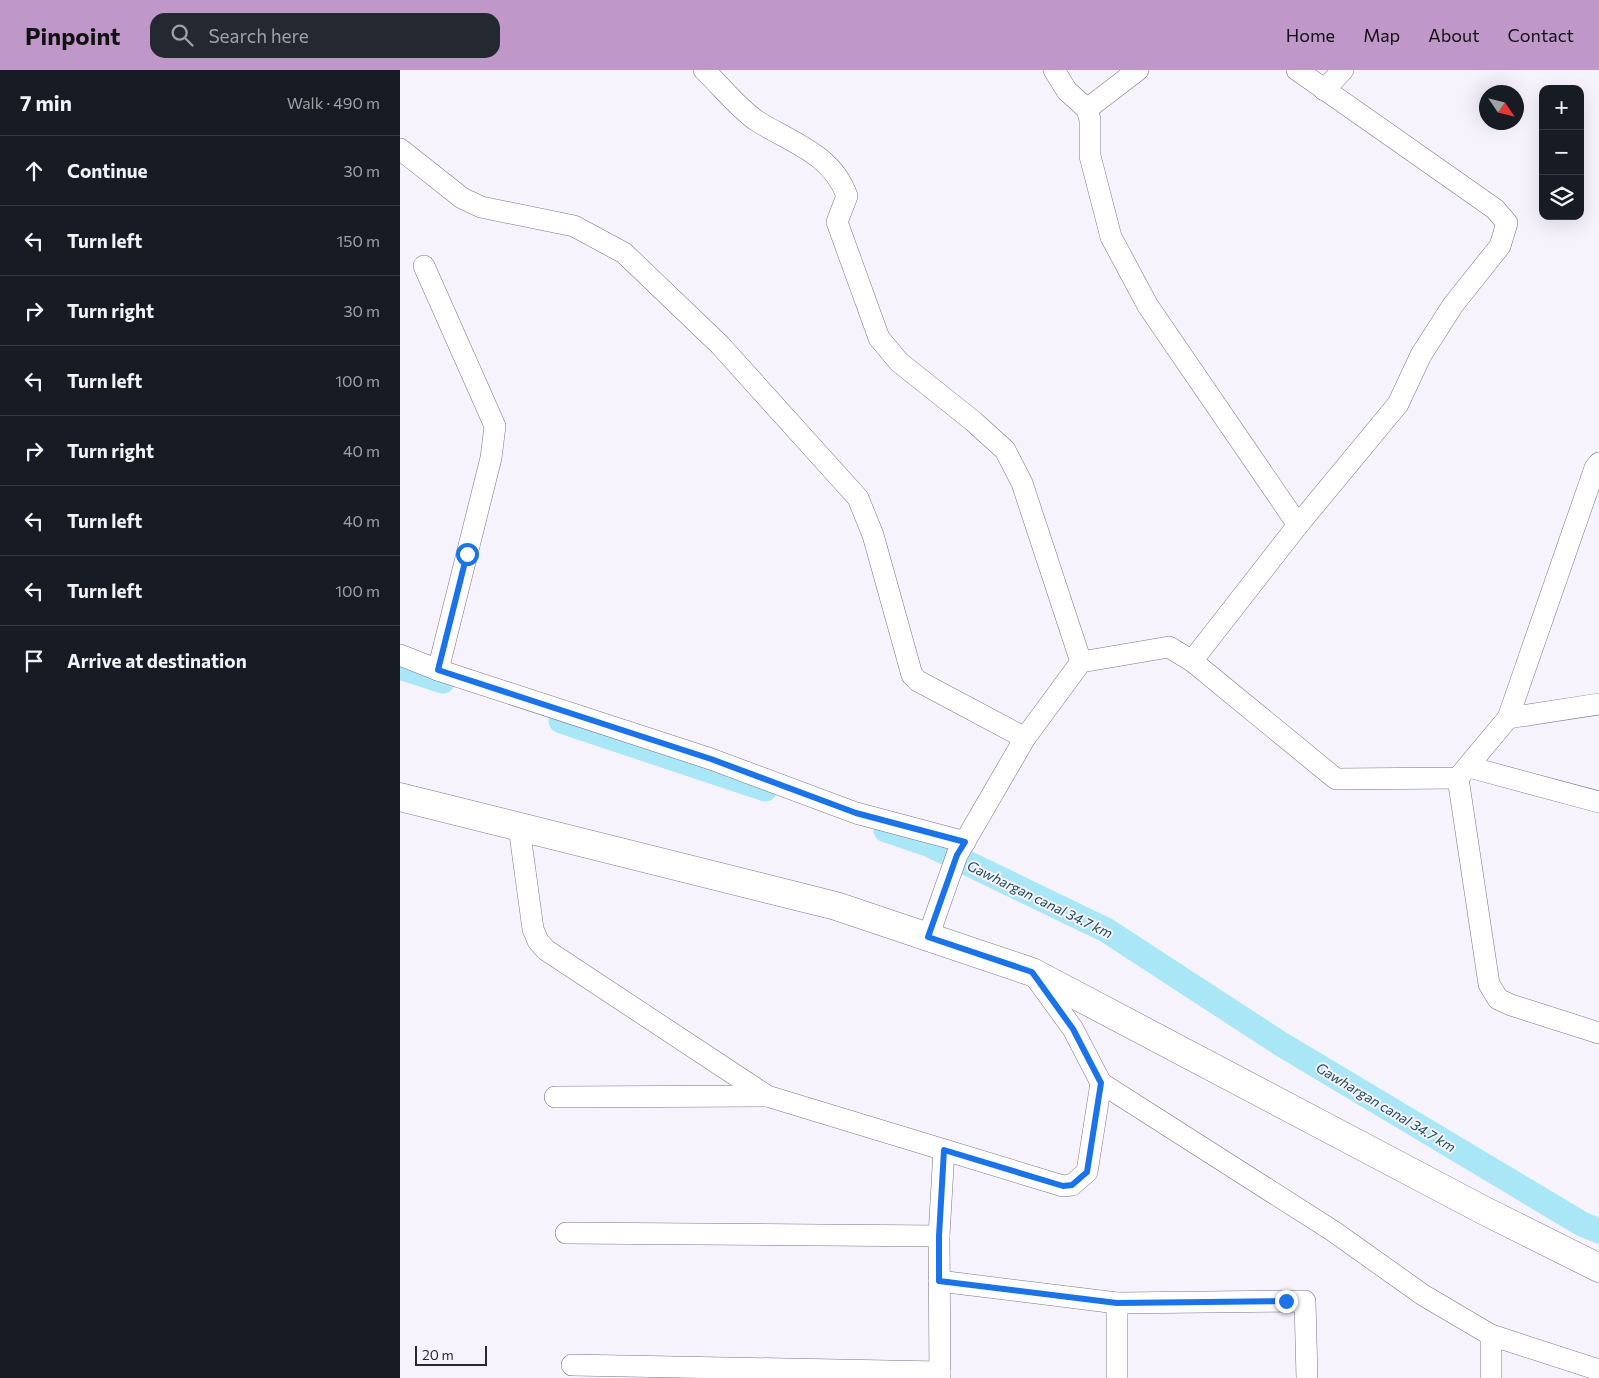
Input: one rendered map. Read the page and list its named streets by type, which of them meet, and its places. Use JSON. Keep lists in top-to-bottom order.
{
  "water": ["Gawhargan canal 34.7 km"],
  "scale_bar": "20 m",
  "north": "bottom right",
  "page": {
    "header": "Pinpoint",
    "search": "Search here",
    "nav": [
      "Home",
      "Map",
      "About",
      "Contact"
    ],
    "heading": ["7 min", "Walk · 490 m"],
    "map_buttons": ["+", "−"],
    "list": [
      ["Continue", "30 m"],
      ["Turn left", "150 m"],
      ["Turn right", "30 m"],
      ["Turn left", "100 m"],
      ["Turn right", "40 m"],
      ["Turn left", "40 m"],
      ["Turn left", "100 m"],
      "Arrive at destination"
    ],
    "scale": "20 m"
  }
}
